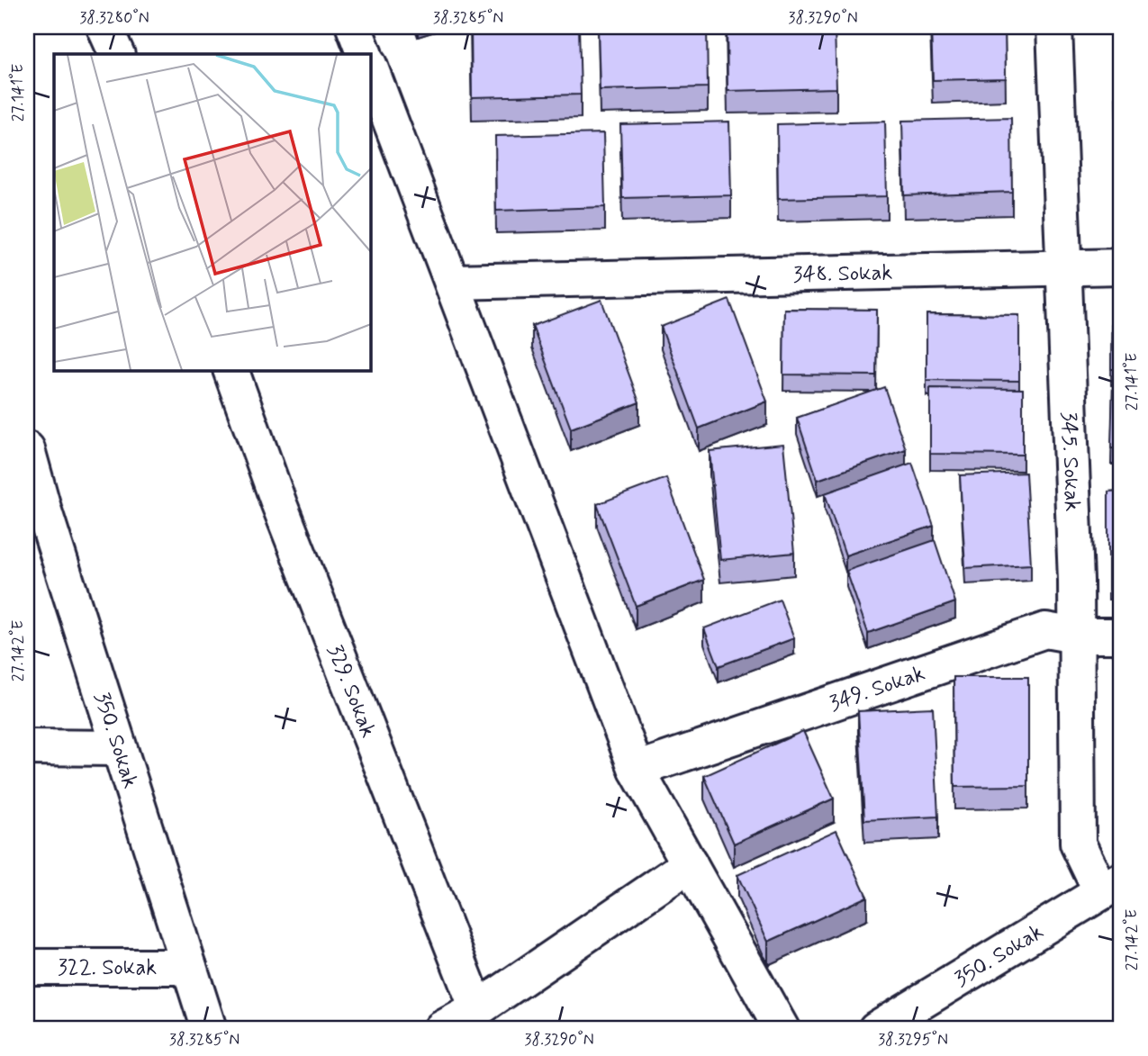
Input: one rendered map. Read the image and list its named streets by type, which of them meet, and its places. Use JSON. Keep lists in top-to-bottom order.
{
  "streets": {
    "street": [
      "348. Sokak",
      "345. Sokak",
      "349. Sokak",
      "329. Sokak",
      "350. Sokak",
      "322. Sokak"
    ]
  },
  "crossings": [
    ["348. Sokak", "345. Sokak"],
    ["345. Sokak", "349. Sokak"],
    ["345. Sokak", "350. Sokak"],
    ["350. Sokak", "322. Sokak"]
  ],
  "coordinates": [
    "38.3280°N",
    "38.3285°N",
    "38.3290°N",
    "27.141°E",
    "27.142°E",
    "38.3295°N"
  ]
}
